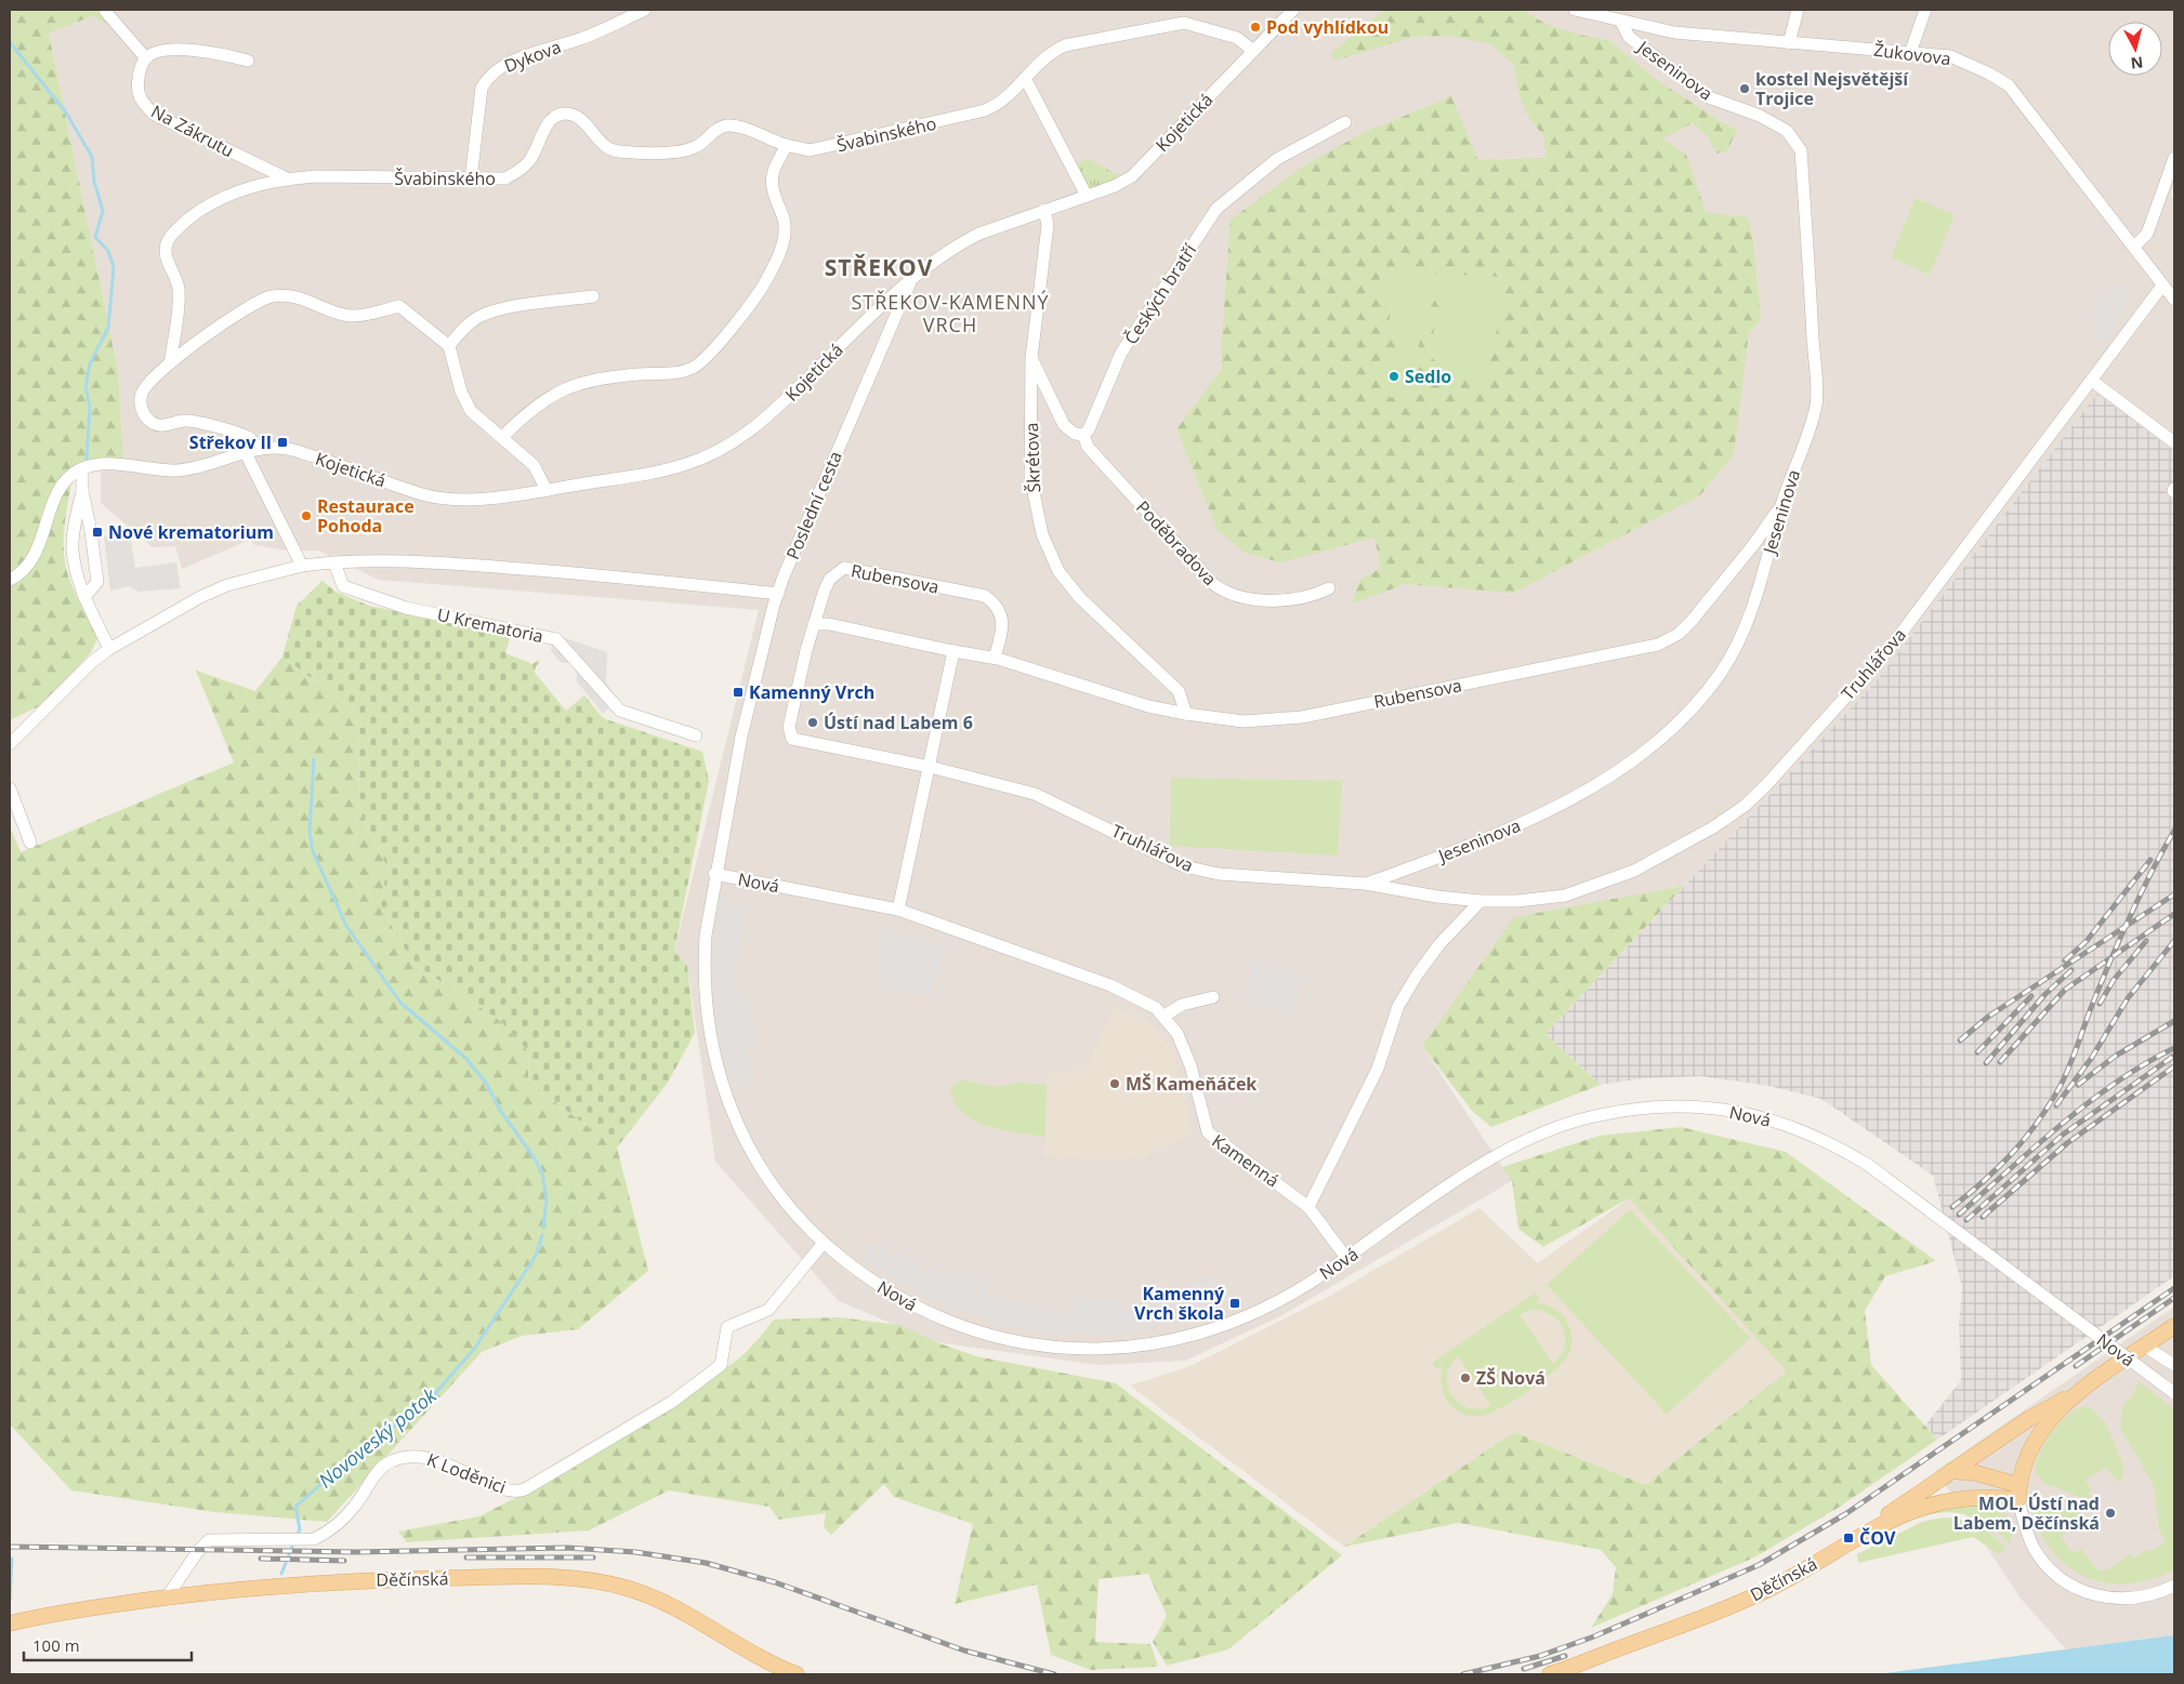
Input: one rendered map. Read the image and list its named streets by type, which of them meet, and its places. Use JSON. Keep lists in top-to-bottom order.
{
  "streets": {
    "main road": ["Děčínská"],
    "street": [
      "Žukovova",
      "Dykova",
      "Jeseninova",
      "Kojetická",
      "Na Zákrutu",
      "Švabinského",
      "Českých bratří",
      "Škrétova",
      "Poslední cesta",
      "Poděbradova",
      "Rubensova",
      "U Krematoria",
      "Truhlářova",
      "Nová",
      "Kamenná",
      "K Loděnici"
    ]
  },
  "crossings": [
    ["Žukovova", "Jeseninova"],
    ["Žukovova", "Truhlářova"],
    ["Dykova", "Švabinského"],
    ["Jeseninova", "Rubensova"],
    ["Jeseninova", "Truhlářova"],
    ["Kojetická", "Švabinského"],
    ["Kojetická", "Škrétova"],
    ["Kojetická", "Poslední cesta"],
    ["Na Zákrutu", "Švabinského"],
    ["Českých bratří", "Poděbradova"],
    ["Škrétova", "Rubensova"],
    ["Poslední cesta", "Nová"],
    ["Rubensova", "Truhlářova"],
    ["Nová", "Kamenná"],
    ["Nová", "K Loděnici"],
    ["K Loděnici", "Děčínská"]
  ],
  "districts": ["STŘEKOV", "STŘEKOV-KAMENNÝ VRCH"],
  "water": ["Novoveský potok"],
  "places": {
    "other": [
      "Pod vyhlídkou",
      "kostel Nejsvětější Trojice",
      "Sedlo",
      "Restaurace Pohoda",
      "Ústí nad Labem 6",
      "MŠ Kameňáček",
      "ZŠ Nová",
      "MOL, Ústí nad Labem, Děčínská"
    ],
    "transit": [
      "Střekov II",
      "Nové krematorium",
      "Kamenný Vrch",
      "Kamenný Vrch škola",
      "ČOV"
    ]
  },
  "scale_bar": "100 m",
  "north": "bottom"
}
